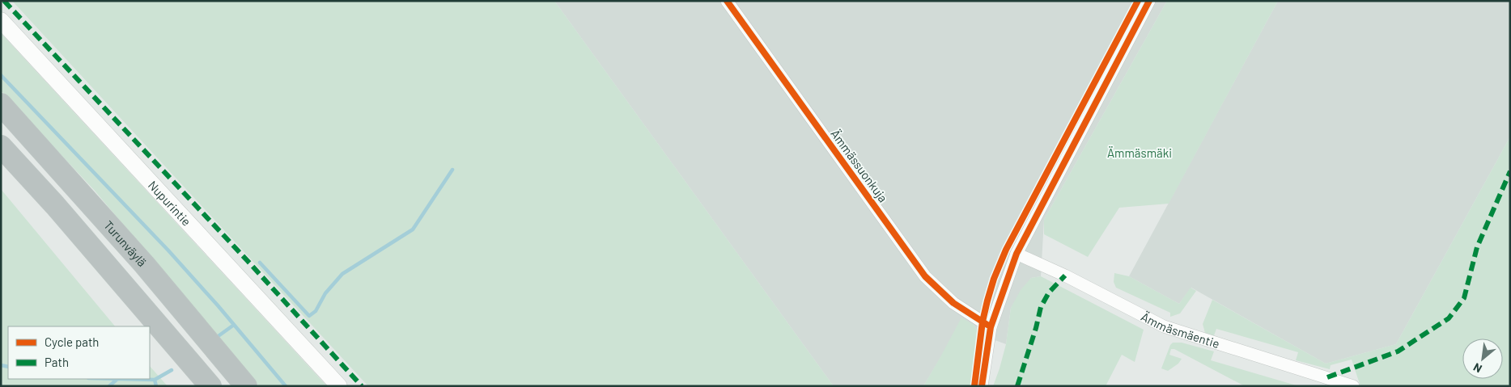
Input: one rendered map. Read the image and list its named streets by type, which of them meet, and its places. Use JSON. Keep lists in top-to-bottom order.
{
  "streets": {
    "highway": ["Turunväylä"],
    "main road": ["Nupurintie"],
    "street": ["Ämmässuonkuja", "Ämmäsmäentie"]
  },
  "parks": ["Ämmäsmäki"],
  "legend": ["Cycle path", "Path"],
  "north": "bottom left"
}
